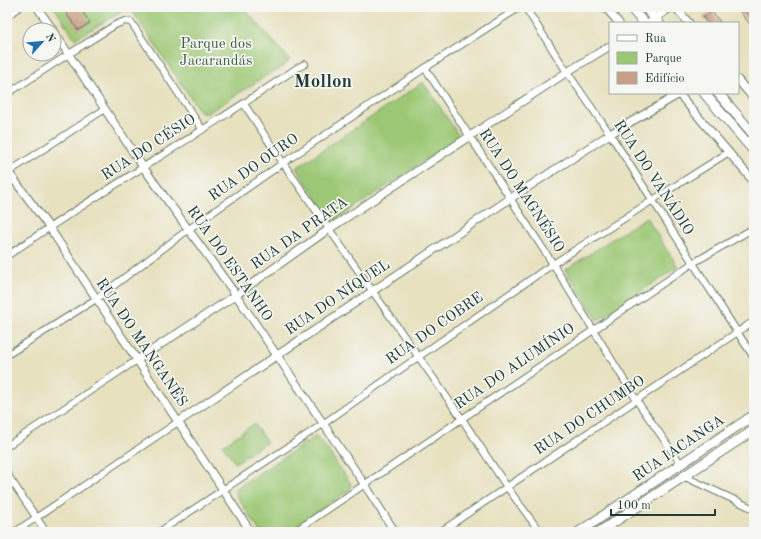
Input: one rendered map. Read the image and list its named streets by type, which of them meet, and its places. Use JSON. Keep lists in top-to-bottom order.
{
  "streets": {
    "main road": ["RUA IACANGA"],
    "street": [
      "RUA DO CÉSIO",
      "RUA DO OURO",
      "RUA DO VANÁDIO",
      "RUA DO MAGNÉSIO",
      "RUA DA PRATA",
      "RUA DO ESTANHO",
      "RUA DO NÍQUEL",
      "RUA DO COBRE",
      "RUA DO MANGANÊS",
      "RUA DO ALUMÍNIO",
      "RUA DO CHUMBO"
    ]
  },
  "crossings": [
    ["RUA DO CÉSIO", "RUA DO ESTANHO"],
    ["RUA DO CÉSIO", "RUA DO MANGANÊS"],
    ["RUA DO OURO", "RUA DO MAGNÉSIO"],
    ["RUA DO OURO", "RUA DO ESTANHO"],
    ["RUA DO OURO", "RUA DO MANGANÊS"],
    ["RUA DO VANÁDIO", "RUA DA PRATA"],
    ["RUA DO VANÁDIO", "RUA DO NÍQUEL"],
    ["RUA DO VANÁDIO", "RUA DO COBRE"],
    ["RUA DO VANÁDIO", "RUA DO ALUMÍNIO"],
    ["RUA DO VANÁDIO", "RUA DO CHUMBO"],
    ["RUA DO MAGNÉSIO", "RUA DA PRATA"],
    ["RUA DO MAGNÉSIO", "RUA DO NÍQUEL"],
    ["RUA DO MAGNÉSIO", "RUA DO COBRE"],
    ["RUA DO MAGNÉSIO", "RUA DO ALUMÍNIO"],
    ["RUA DO MAGNÉSIO", "RUA DO CHUMBO"],
    ["RUA DO MAGNÉSIO", "RUA IACANGA"],
    ["RUA DA PRATA", "RUA DO ESTANHO"],
    ["RUA DA PRATA", "RUA DO MANGANÊS"],
    ["RUA DO ESTANHO", "RUA DO NÍQUEL"],
    ["RUA DO ESTANHO", "RUA DO COBRE"],
    ["RUA DO ESTANHO", "RUA DO ALUMÍNIO"],
    ["RUA DO NÍQUEL", "RUA DO MANGANÊS"],
    ["RUA DO COBRE", "RUA DO MANGANÊS"]
  ],
  "districts": ["Mollon"],
  "parks": ["Parque dos Jacarandás"],
  "legend": ["Rua", "Parque", "Edifício"],
  "scale_bar": "100 m",
  "north": "top right"
}
